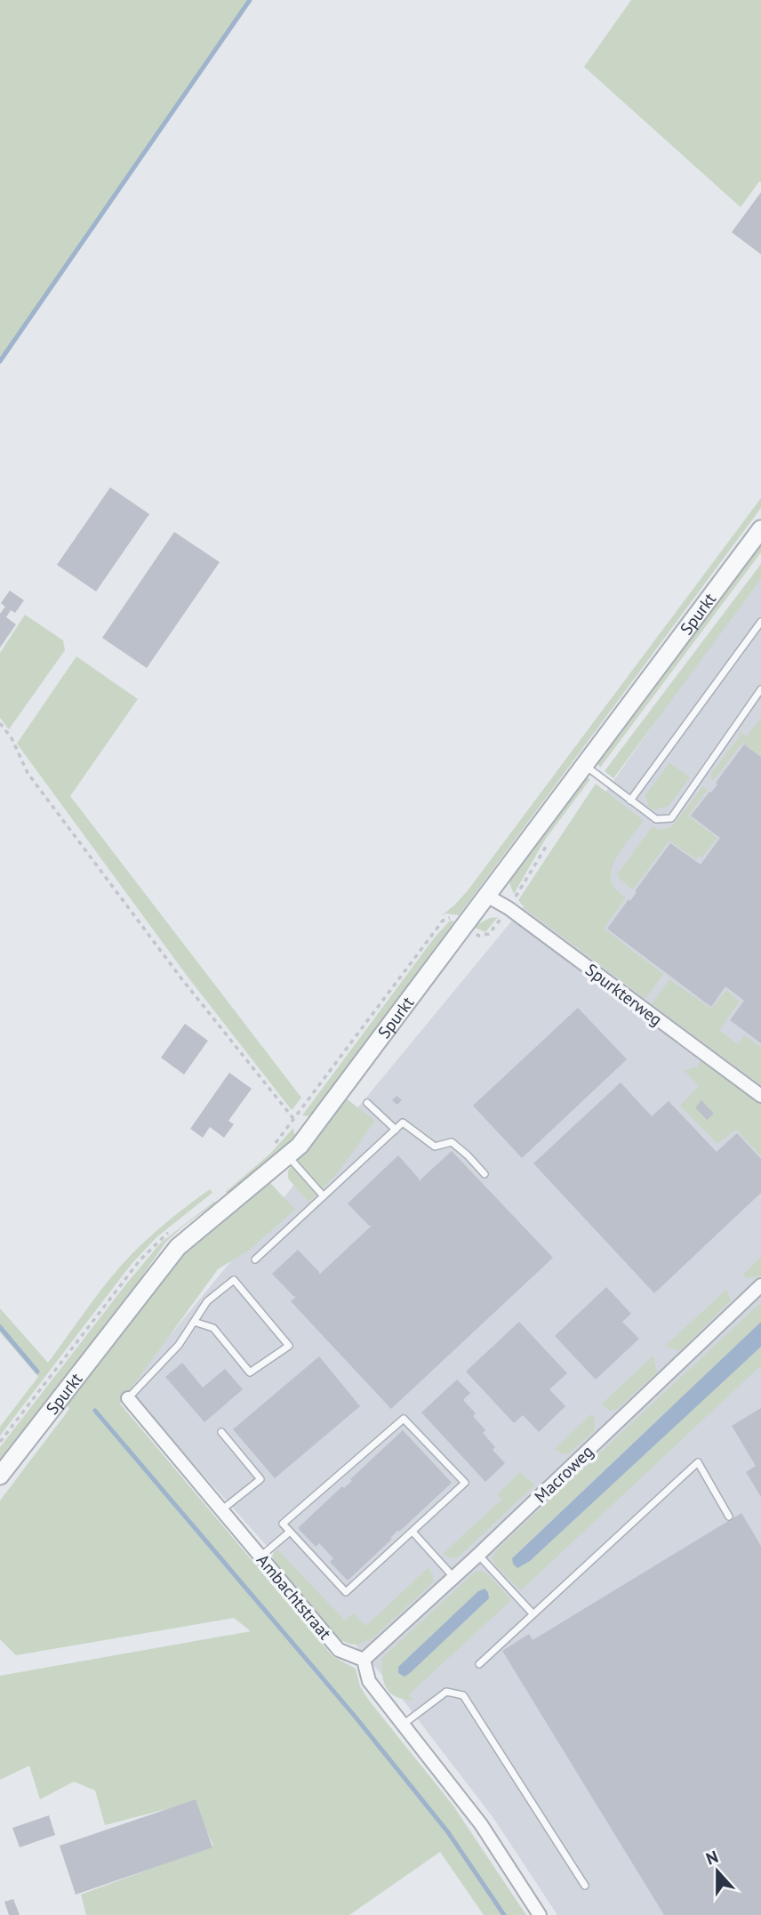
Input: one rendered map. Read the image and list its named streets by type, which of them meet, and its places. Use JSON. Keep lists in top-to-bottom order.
{
  "streets": {
    "street": [
      "Spurkt",
      "Spurkterweg",
      "Macroweg",
      "Ambachtstraat"
    ]
  },
  "crossings": [
    ["Spurkt", "Spurkterweg"],
    ["Macroweg", "Ambachtstraat"]
  ],
  "north": "top"
}
